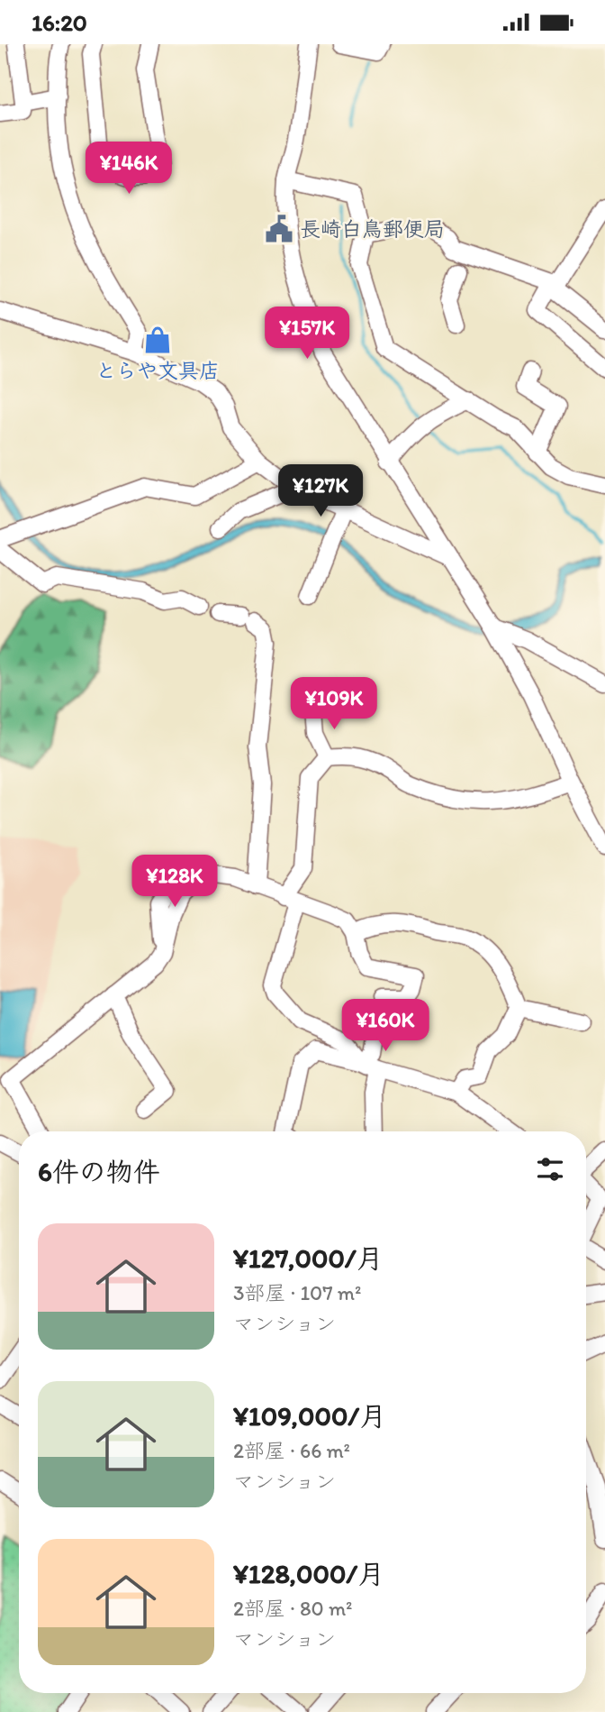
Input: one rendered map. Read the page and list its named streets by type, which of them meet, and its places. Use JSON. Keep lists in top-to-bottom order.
{
  "places": {
    "public building": ["長崎白鳥郵便局"],
    "shop": ["とらや文具店"]
  },
  "page": {
    "status": "16:20",
    "price": [
      "¥146K",
      "¥157K",
      "¥127K",
      "¥109K",
      "¥128K",
      "¥160K"
    ],
    "heading": "6件の物件",
    "list": [
      {
        "name": "¥127,000/月",
        "note": "3部屋 · 107 m² · マンション"
      },
      {
        "name": "¥109,000/月",
        "note": "2部屋 · 66 m² · マンション"
      },
      {
        "name": "¥128,000/月",
        "note": "2部屋 · 80 m² · マンション"
      }
    ]
  }
}
